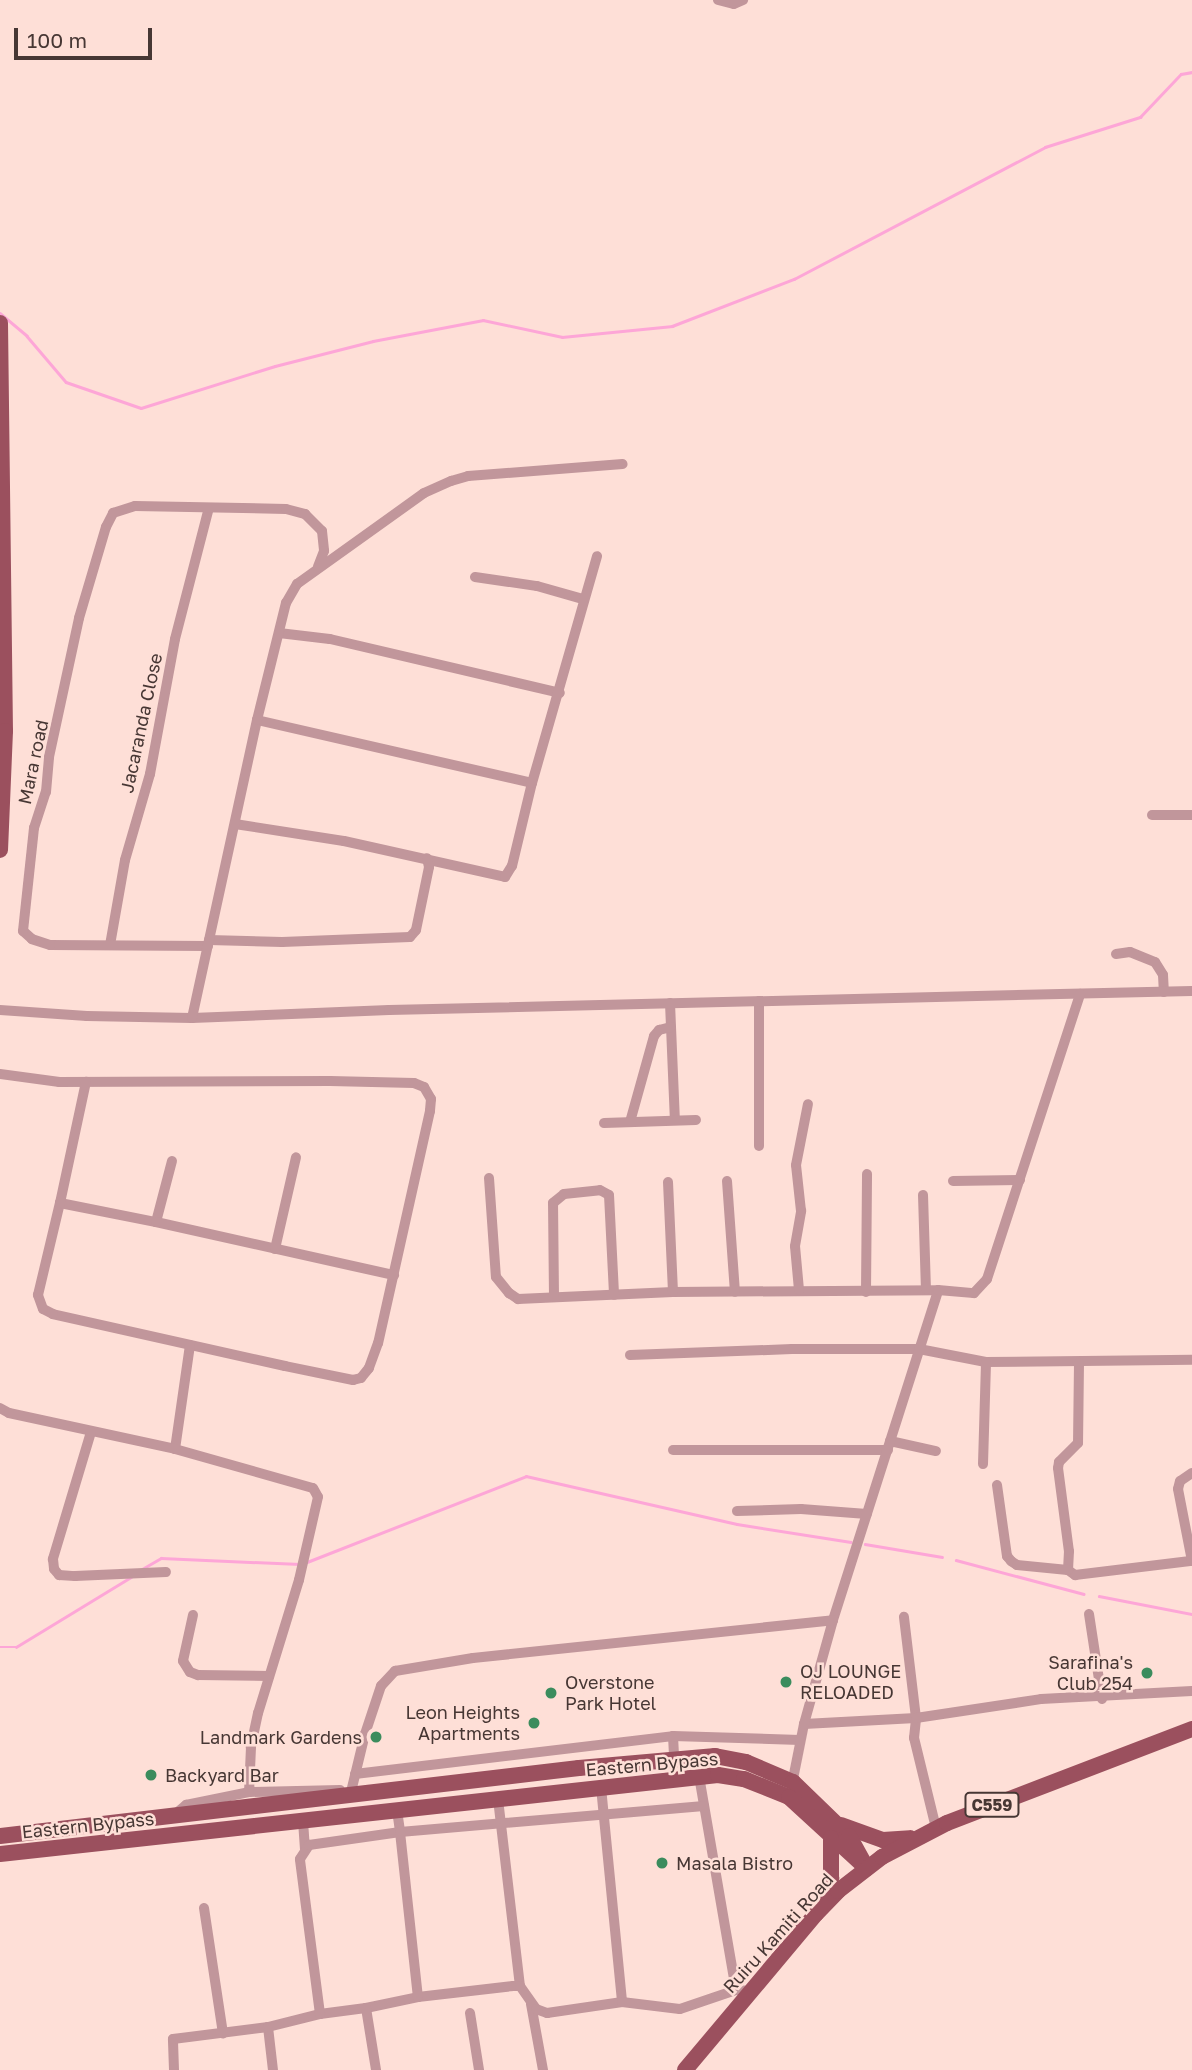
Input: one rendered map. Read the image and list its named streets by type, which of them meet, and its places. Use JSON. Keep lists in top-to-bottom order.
{
  "streets": {
    "main road": ["Eastern Bypass", "C559", "Ruiru Kamiti Road"],
    "street": ["Jacaranda Close", "Mara road"]
  },
  "crossings": [
    ["Jacaranda Close", "Mara road"],
    ["Eastern Bypass", "Ruiru Kamiti Road"]
  ],
  "places": [
    "Sarafina's Club 254",
    "OJ LOUNGE RELOADED",
    "Overstone Park Hotel",
    "Leon Heights Apartments",
    "Landmark Gardens",
    "Backyard Bar",
    "Masala Bistro"
  ],
  "scale_bar": "100 m"
}
